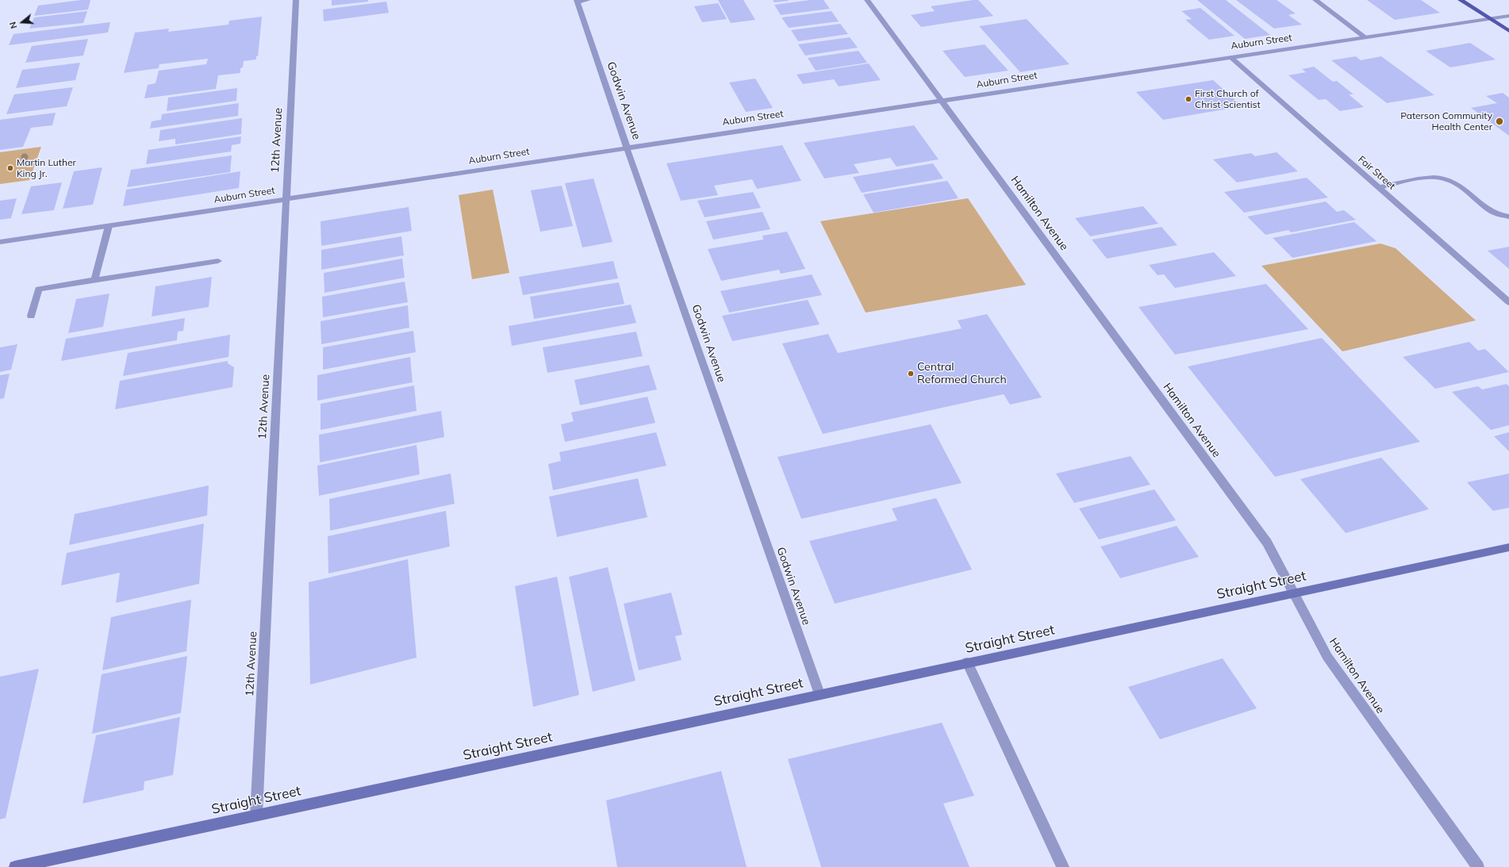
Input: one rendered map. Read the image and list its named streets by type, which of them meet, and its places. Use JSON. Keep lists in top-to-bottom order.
{
  "streets": {
    "main road": ["Straight Street"],
    "street": [
      "Auburn Street",
      "Godwin Avenue",
      "12th Avenue",
      "Fair Street",
      "Hamilton Avenue"
    ]
  },
  "crossings": [
    ["Auburn Street", "Godwin Avenue"],
    ["Auburn Street", "12th Avenue"],
    ["Auburn Street", "Fair Street"],
    ["Auburn Street", "Hamilton Avenue"],
    ["Godwin Avenue", "Straight Street"],
    ["12th Avenue", "Straight Street"],
    ["Hamilton Avenue", "Straight Street"]
  ],
  "places": [
    "First Church of Christ Scientist",
    "Paterson Community Health Center",
    "Martin Luther King Jr.",
    "Central Reformed Church"
  ],
  "north": "left"
}
